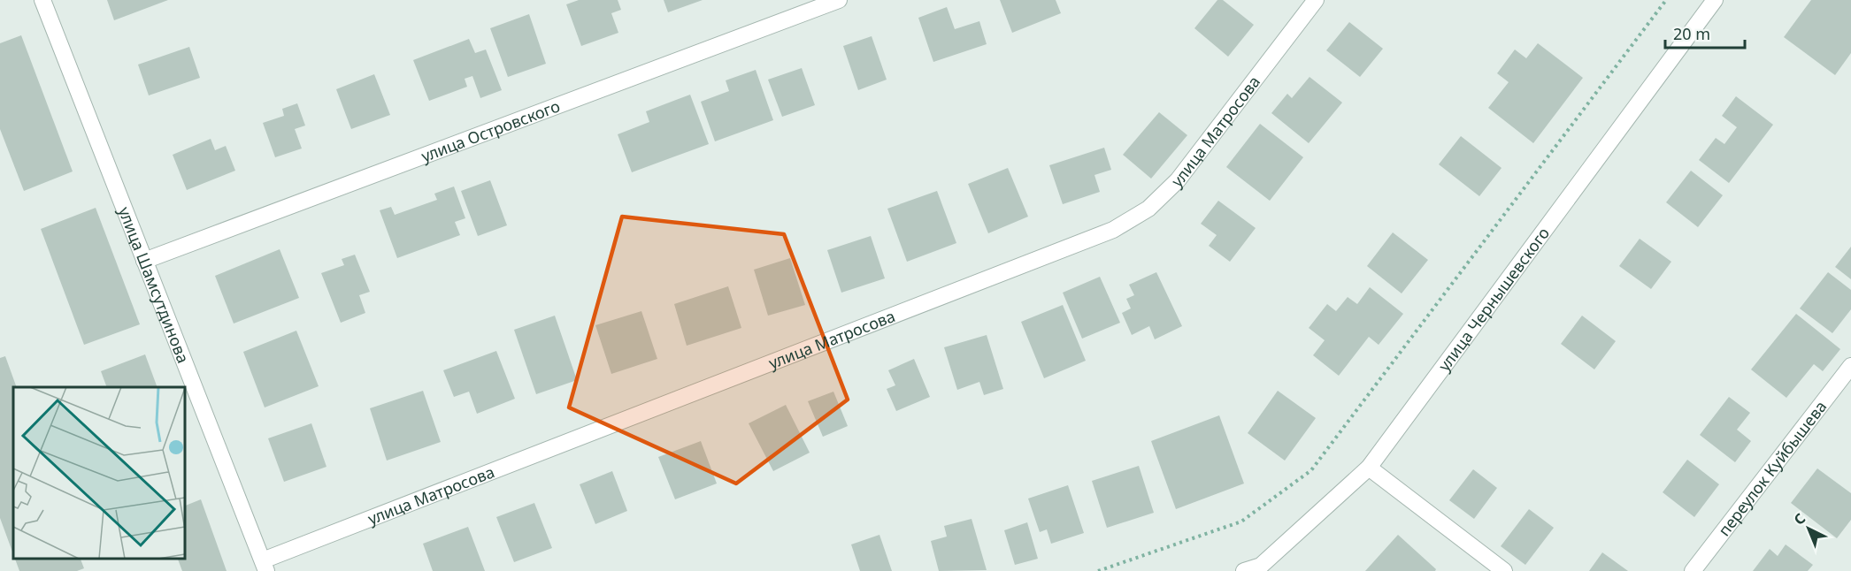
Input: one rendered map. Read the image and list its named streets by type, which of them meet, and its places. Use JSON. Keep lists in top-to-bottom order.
{
  "streets": {
    "street": [
      "улица Матросова",
      "улица Островского",
      "улица Шамсутдинова",
      "улица Чернышевского",
      "переулок Куйбышева"
    ]
  },
  "crossings": [
    ["улица Матросова", "улица Шамсутдинова"],
    ["улица Островского", "улица Шамсутдинова"]
  ],
  "scale_bar": "20 m",
  "north": "top left"
}
